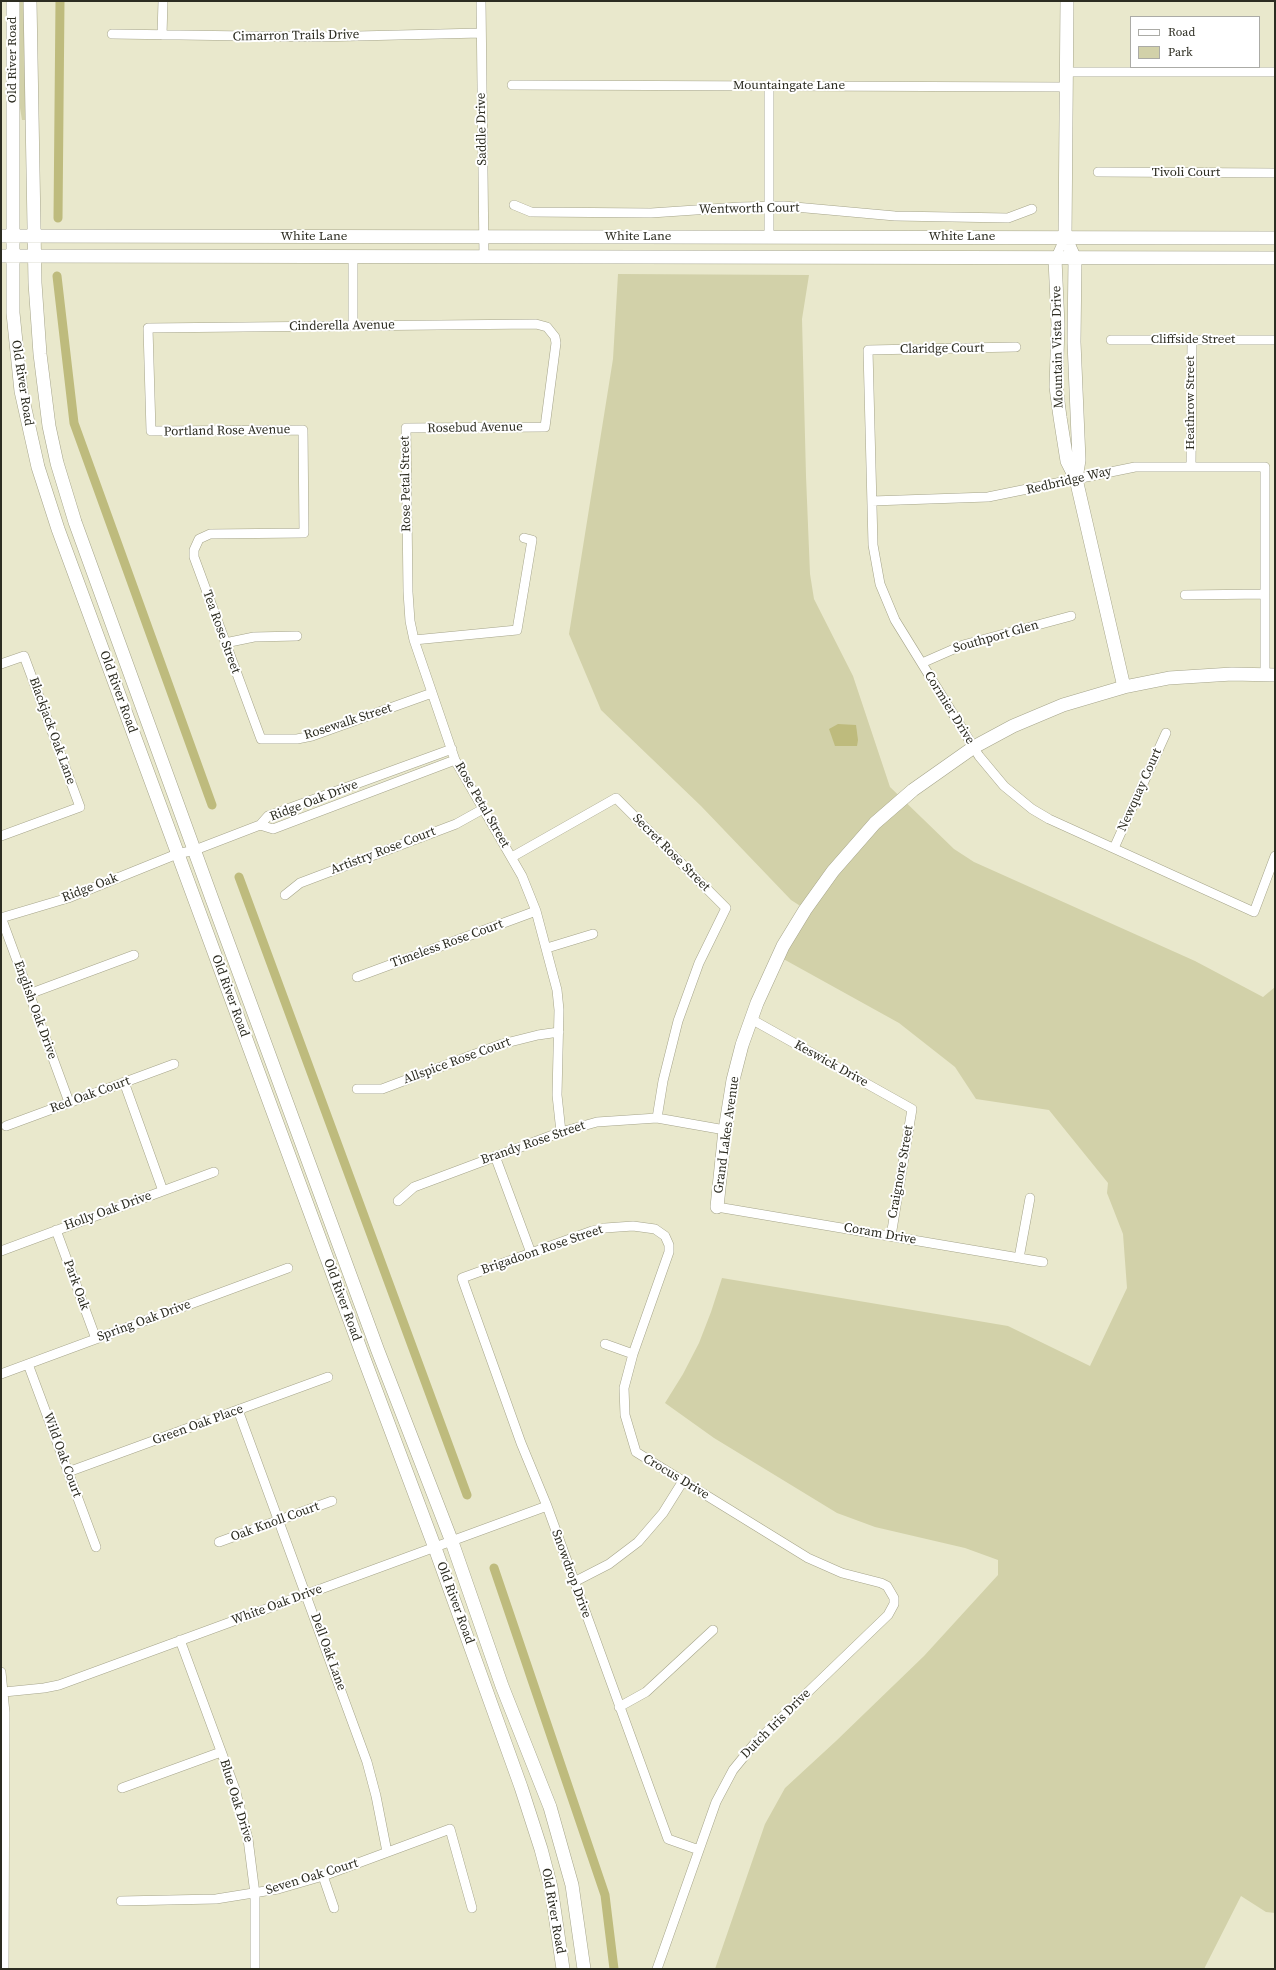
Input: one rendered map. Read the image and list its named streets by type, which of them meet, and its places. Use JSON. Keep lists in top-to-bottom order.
{
  "streets": {
    "main road": [
      "Old River Road",
      "White Lane",
      "Mountain Vista Drive",
      "Grand Lakes Avenue"
    ],
    "street": [
      "Cimarron Trails Drive",
      "Mountaingate Lane",
      "Saddle Drive",
      "Tivoli Court",
      "Wentworth Court",
      "Cinderella Avenue",
      "Cliffside Street",
      "Claridge Court",
      "Heathrow Street",
      "Rosebud Avenue",
      "Portland Rose Avenue",
      "Redbridge Way",
      "Rose Petal Street",
      "Tea Rose Street",
      "Southport Glen",
      "Cormier Drive",
      "Rosewalk Street",
      "Blackjack Oak Lane",
      "Newquay Court",
      "Ridge Oak Drive",
      "Artistry Rose Court",
      "Secret Rose Street",
      "Ridge Oak",
      "Timeless Rose Court",
      "English Oak Drive",
      "Allspice Rose Court",
      "Keswick Drive",
      "Red Oak Court",
      "Brandy Rose Street",
      "Craignore Street",
      "Holly Oak Drive",
      "Coram Drive",
      "Brigadoon Rose Street",
      "Park Oak",
      "Spring Oak Drive",
      "Green Oak Place",
      "Wild Oak Court",
      "Crocus Drive",
      "Oak Knoll Court",
      "Snowdrop Drive",
      "White Oak Drive",
      "Dell Oak Lane",
      "Dutch Iris Drive",
      "Blue Oak Drive",
      "Seven Oak Court"
    ]
  },
  "crossings": [
    ["Cimarron Trails Drive", "Saddle Drive"],
    ["Old River Road", "White Lane"],
    ["Old River Road", "Ridge Oak Drive"],
    ["Old River Road", "Ridge Oak"],
    ["Old River Road", "White Oak Drive"],
    ["Mountaingate Lane", "Mountain Vista Drive"],
    ["Saddle Drive", "White Lane"],
    ["White Lane", "Mountain Vista Drive"],
    ["Cinderella Avenue", "Rosebud Avenue"],
    ["Cinderella Avenue", "Portland Rose Avenue"],
    ["Cliffside Street", "Heathrow Street"],
    ["Mountain Vista Drive", "Redbridge Way"],
    ["Mountain Vista Drive", "Grand Lakes Avenue"],
    ["Claridge Court", "Cormier Drive"],
    ["Heathrow Street", "Redbridge Way"],
    ["Rosebud Avenue", "Rose Petal Street"],
    ["Portland Rose Avenue", "Tea Rose Street"],
    ["Redbridge Way", "Cormier Drive"],
    ["Rose Petal Street", "Rosewalk Street"],
    ["Rose Petal Street", "Ridge Oak Drive"],
    ["Rose Petal Street", "Artistry Rose Court"],
    ["Rose Petal Street", "Secret Rose Street"],
    ["Rose Petal Street", "Timeless Rose Court"],
    ["Rose Petal Street", "Allspice Rose Court"],
    ["Rose Petal Street", "Brandy Rose Street"],
    ["Tea Rose Street", "Rosewalk Street"],
    ["Southport Glen", "Cormier Drive"],
    ["Cormier Drive", "Newquay Court"],
    ["Cormier Drive", "Grand Lakes Avenue"],
    ["Ridge Oak Drive", "Ridge Oak"],
    ["Secret Rose Street", "Brandy Rose Street"],
    ["Ridge Oak", "English Oak Drive"],
    ["English Oak Drive", "Red Oak Court"],
    ["Keswick Drive", "Grand Lakes Avenue"],
    ["Keswick Drive", "Craignore Street"],
    ["Grand Lakes Avenue", "Brandy Rose Street"],
    ["Grand Lakes Avenue", "Coram Drive"],
    ["Craignore Street", "Coram Drive"],
    ["Holly Oak Drive", "Park Oak"],
    ["Brigadoon Rose Street", "Crocus Drive"],
    ["Brigadoon Rose Street", "Snowdrop Drive"],
    ["Park Oak", "Spring Oak Drive"],
    ["Spring Oak Drive", "Wild Oak Court"],
    ["Green Oak Place", "Wild Oak Court"],
    ["Green Oak Place", "Dell Oak Lane"],
    ["Crocus Drive", "Dutch Iris Drive"],
    ["Oak Knoll Court", "Dell Oak Lane"],
    ["Snowdrop Drive", "White Oak Drive"],
    ["Snowdrop Drive", "Dutch Iris Drive"],
    ["White Oak Drive", "Dell Oak Lane"],
    ["White Oak Drive", "Blue Oak Drive"],
    ["Dell Oak Lane", "Seven Oak Court"],
    ["Blue Oak Drive", "Seven Oak Court"]
  ],
  "legend": ["Road", "Park"]
}
